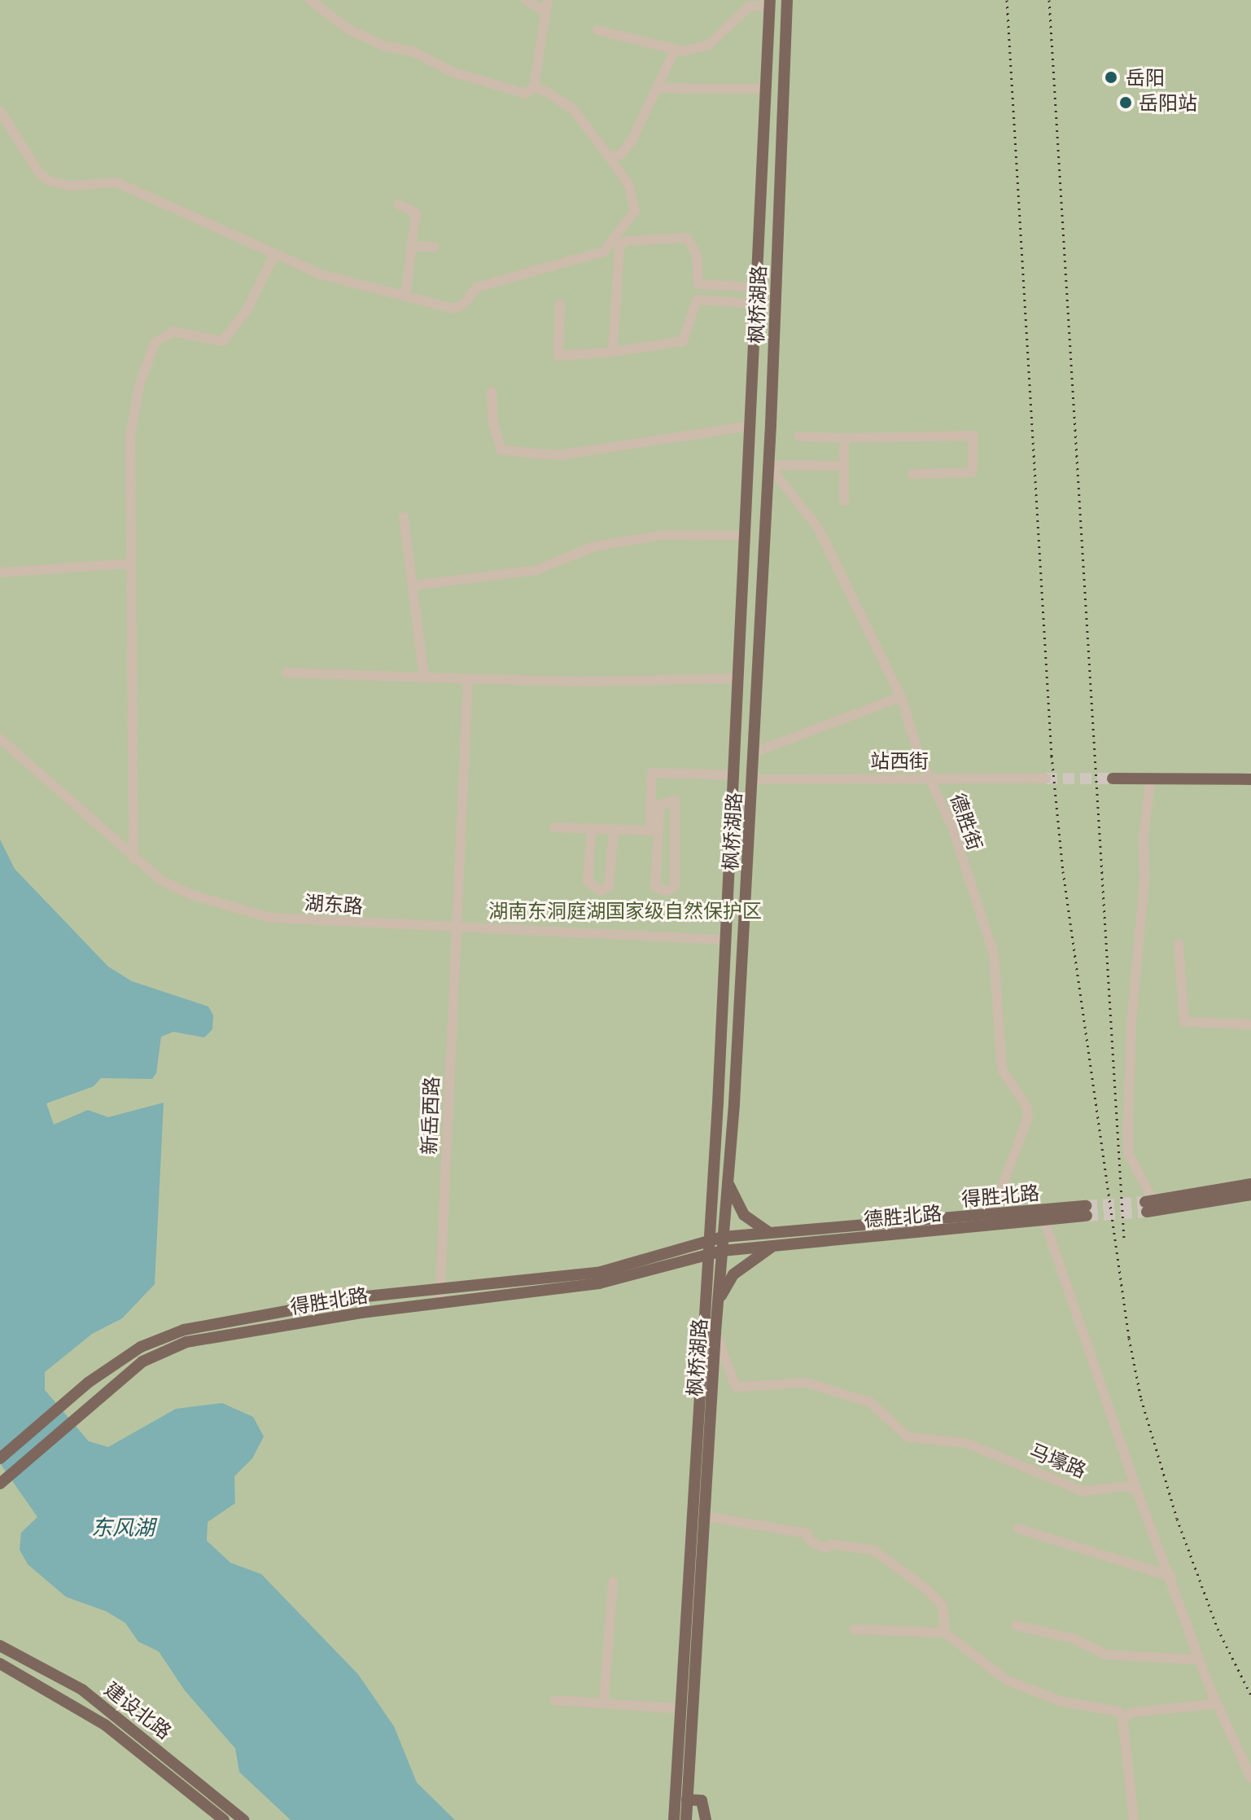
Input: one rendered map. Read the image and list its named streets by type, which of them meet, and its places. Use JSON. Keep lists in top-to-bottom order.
{
  "streets": {
    "main road": [
      "枫桥湖路",
      "得胜北路",
      "德胜北路",
      "建设北路"
    ],
    "street": [
      "站西街",
      "德胜街",
      "湖东路",
      "新岳西路",
      "马壕路"
    ]
  },
  "crossings": [
    ["枫桥湖路", "站西街"],
    ["枫桥湖路", "德胜街"],
    ["枫桥湖路", "湖东路"],
    ["枫桥湖路", "得胜北路"],
    ["枫桥湖路", "德胜北路"],
    ["枫桥湖路", "马壕路"],
    ["站西街", "德胜街"],
    ["德胜街", "得胜北路"],
    ["湖东路", "新岳西路"],
    ["新岳西路", "得胜北路"],
    ["得胜北路", "德胜北路"]
  ],
  "water": ["东风湖"],
  "parks": ["湖南东洞庭湖国家级自然保护区"],
  "places": ["岳阳", "岳阳站"]
}
